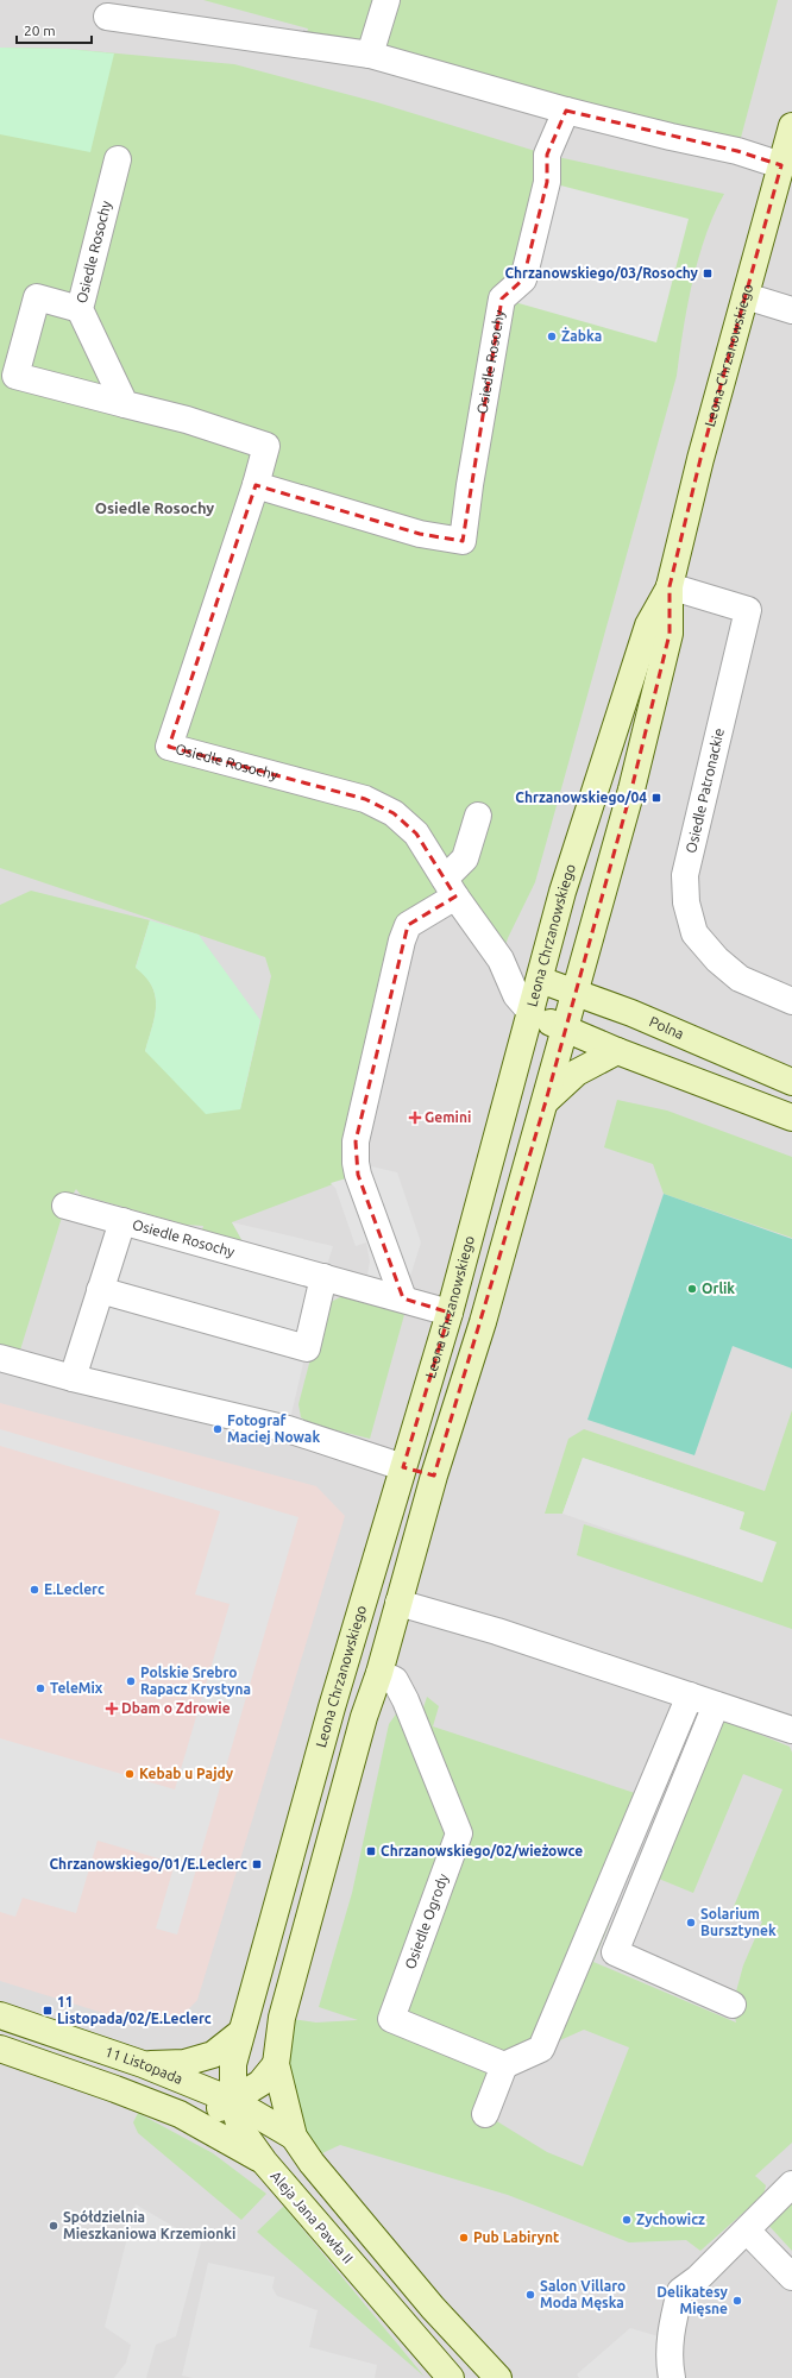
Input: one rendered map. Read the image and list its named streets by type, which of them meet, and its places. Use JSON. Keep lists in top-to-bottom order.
{
  "streets": {
    "street": [
      "Osiedle Rosochy",
      "Leona Chrzanowskiego",
      "Osiedle Patronackie",
      "Polna",
      "Osiedle Ogrody",
      "11 Listopada",
      "Aleja Jana Pawła II"
    ]
  },
  "crossings": [
    ["Osiedle Rosochy", "Leona Chrzanowskiego"],
    ["Osiedle Rosochy", "Polna"],
    ["Leona Chrzanowskiego", "Osiedle Patronackie"],
    ["Leona Chrzanowskiego", "Polna"],
    ["Leona Chrzanowskiego", "Osiedle Ogrody"],
    ["Leona Chrzanowskiego", "11 Listopada"],
    ["Leona Chrzanowskiego", "Aleja Jana Pawła II"],
    ["11 Listopada", "Aleja Jana Pawła II"]
  ],
  "districts": ["Osiedle Rosochy"],
  "places": {
    "transit": [
      "Chrzanowskiego/03/Rosochy",
      "Chrzanowskiego/04",
      "Chrzanowskiego/02/wieżowce",
      "Chrzanowskiego/01/E.Leclerc",
      "11 Listopada/02/E.Leclerc"
    ],
    "other": [
      "Żabka",
      "Orlik",
      "Fotograf Maciej Nowak",
      "E.Leclerc",
      "Polskie Srebro Rapacz Krystyna",
      "TeleMix",
      "Kebab u Pajdy",
      "Solarium Bursztynek",
      "Zychowicz",
      "Spółdzielnia Mieszkaniowa Krzemionki",
      "Pub Labirynt",
      "Salon Villaro Moda Męska",
      "Delikatesy Mięsne"
    ],
    "health": ["Gemini", "Dbam o Zdrowie"]
  },
  "scale_bar": "20 m"
}
